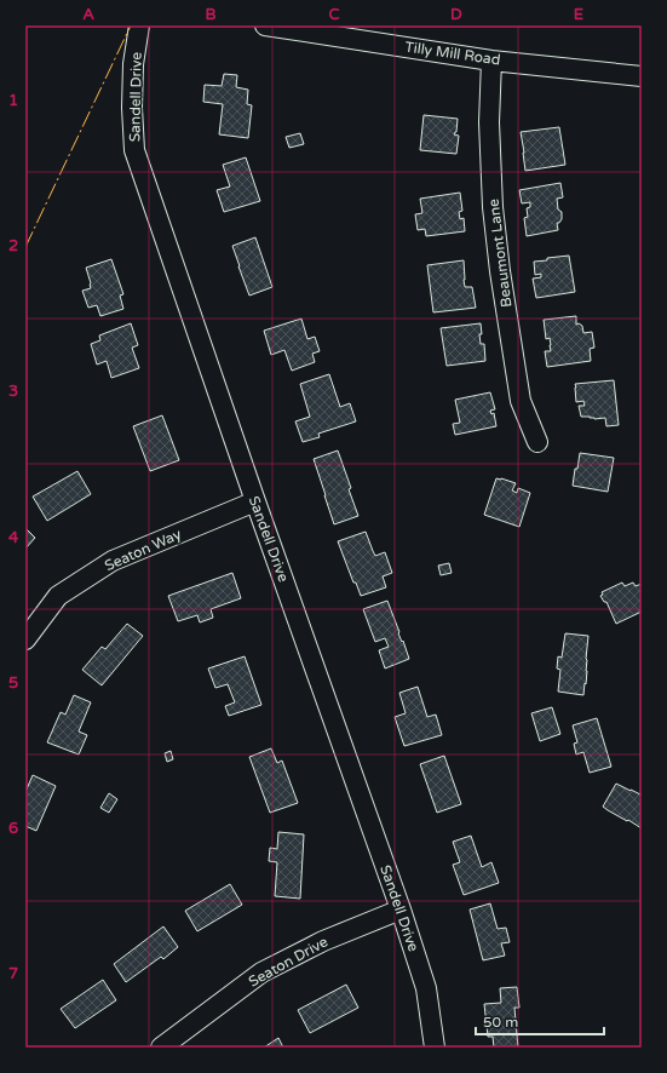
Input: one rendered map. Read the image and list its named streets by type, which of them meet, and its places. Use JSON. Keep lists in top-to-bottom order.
{
  "streets": {
    "street": [
      "Tilly Mill Road",
      "Sandell Drive",
      "Beaumont Lane",
      "Seaton Way",
      "Seaton Drive"
    ]
  },
  "crossings": [
    ["Tilly Mill Road", "Beaumont Lane"],
    ["Sandell Drive", "Seaton Way"],
    ["Sandell Drive", "Seaton Drive"]
  ],
  "scale_bar": "50 m",
  "grid": {
    "columns": [
      "A",
      "B",
      "C",
      "D",
      "E"
    ],
    "rows": [
      "1",
      "2",
      "3",
      "4",
      "5",
      "6",
      "7"
    ]
  }
}
